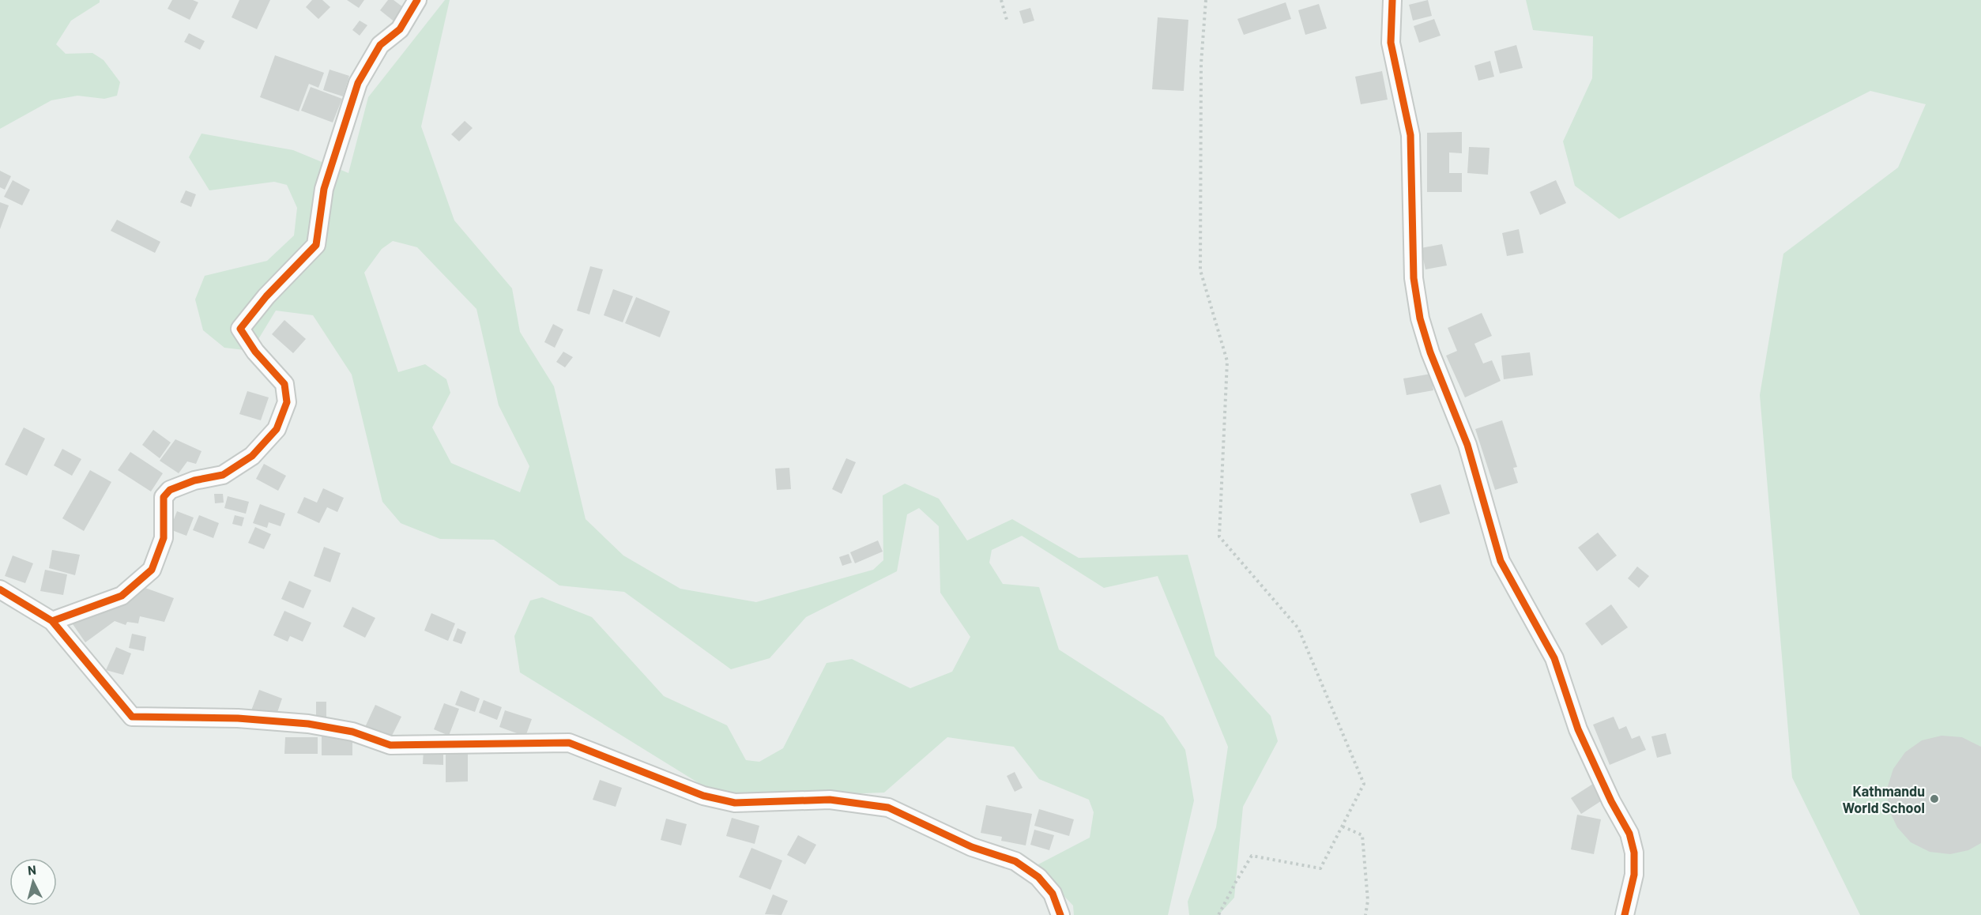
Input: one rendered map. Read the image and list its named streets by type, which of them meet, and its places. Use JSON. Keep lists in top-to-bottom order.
{
  "places": ["Kathmandu World School"],
  "north": "top"
}
